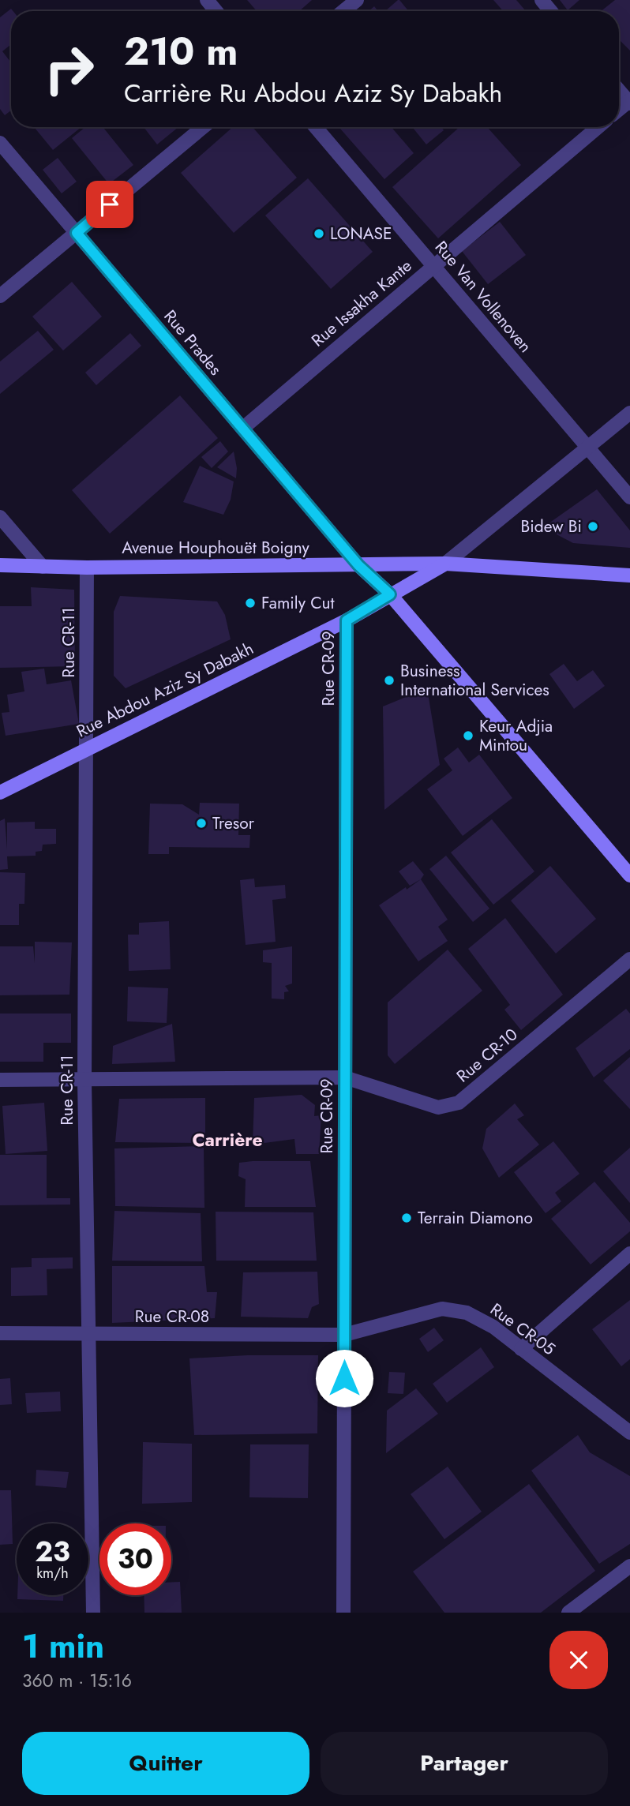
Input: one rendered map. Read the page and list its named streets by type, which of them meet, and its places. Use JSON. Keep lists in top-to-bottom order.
{
  "streets": {
    "street": [
      "Rue Van Vollenoven",
      "Rue Issakha Kante",
      "Rue Prades",
      "Avenue Houphouët Boigny",
      "Rue CR-11",
      "Rue CR-09",
      "Rue Abdou Aziz Sy Dabakh",
      "Rue CR-10",
      "Rue CR-08",
      "Rue CR-05"
    ]
  },
  "crossings": [
    ["Rue Van Vollenoven", "Rue Issakha Kante"],
    ["Rue Issakha Kante", "Rue Prades"],
    ["Rue Prades", "Avenue Houphouët Boigny"],
    ["Avenue Houphouët Boigny", "Rue CR-11"],
    ["Avenue Houphouët Boigny", "Rue Abdou Aziz Sy Dabakh"],
    ["Rue CR-11", "Rue Abdou Aziz Sy Dabakh"],
    ["Rue CR-11", "Rue CR-10"],
    ["Rue CR-11", "Rue CR-08"],
    ["Rue CR-09", "Rue Abdou Aziz Sy Dabakh"],
    ["Rue CR-09", "Rue CR-10"],
    ["Rue CR-09", "Rue CR-08"],
    ["Rue CR-09", "Rue CR-05"],
    ["Rue CR-08", "Rue CR-05"]
  ],
  "districts": ["Carrière"],
  "places": [
    "LONASE",
    "Bidew Bi",
    "Family Cut",
    "Business International Services",
    "Keur Adjia Mintou",
    "Tresor",
    "Terrain Diamono"
  ],
  "page": {
    "turn": ["210 m", "Carrière Ru Abdou Aziz Sy Dabakh"],
    "speed": "23 km/h",
    "limit": "30",
    "heading": ["1 min", "360 m · 15:16"],
    "buttons": ["Quitter", "Partager"]
  }
}
